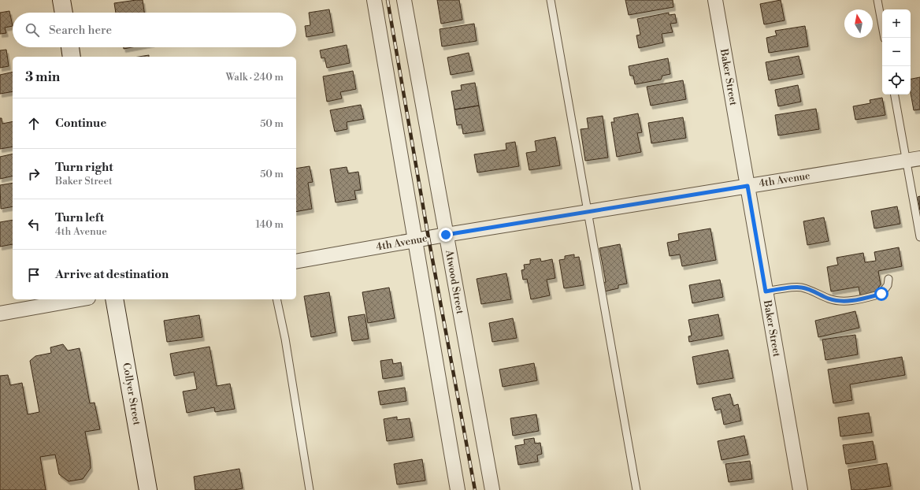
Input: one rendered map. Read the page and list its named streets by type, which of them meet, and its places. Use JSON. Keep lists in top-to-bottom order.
{
  "streets": {
    "street": [
      "Baker Street",
      "4th Avenue",
      "Atwood Street",
      "Collyer Street"
    ]
  },
  "crossings": [
    ["Baker Street", "4th Avenue"],
    ["4th Avenue", "Atwood Street"]
  ],
  "north": "top",
  "page": {
    "map_buttons": ["+", "−"],
    "search": "Search here",
    "heading": ["3 min", "Walk · 240 m"],
    "list": [
      ["Continue", "50 m"],
      ["Turn right", "Baker Street", "50 m"],
      ["Turn left", "4th Avenue", "140 m"],
      "Arrive at destination"
    ]
  }
}
